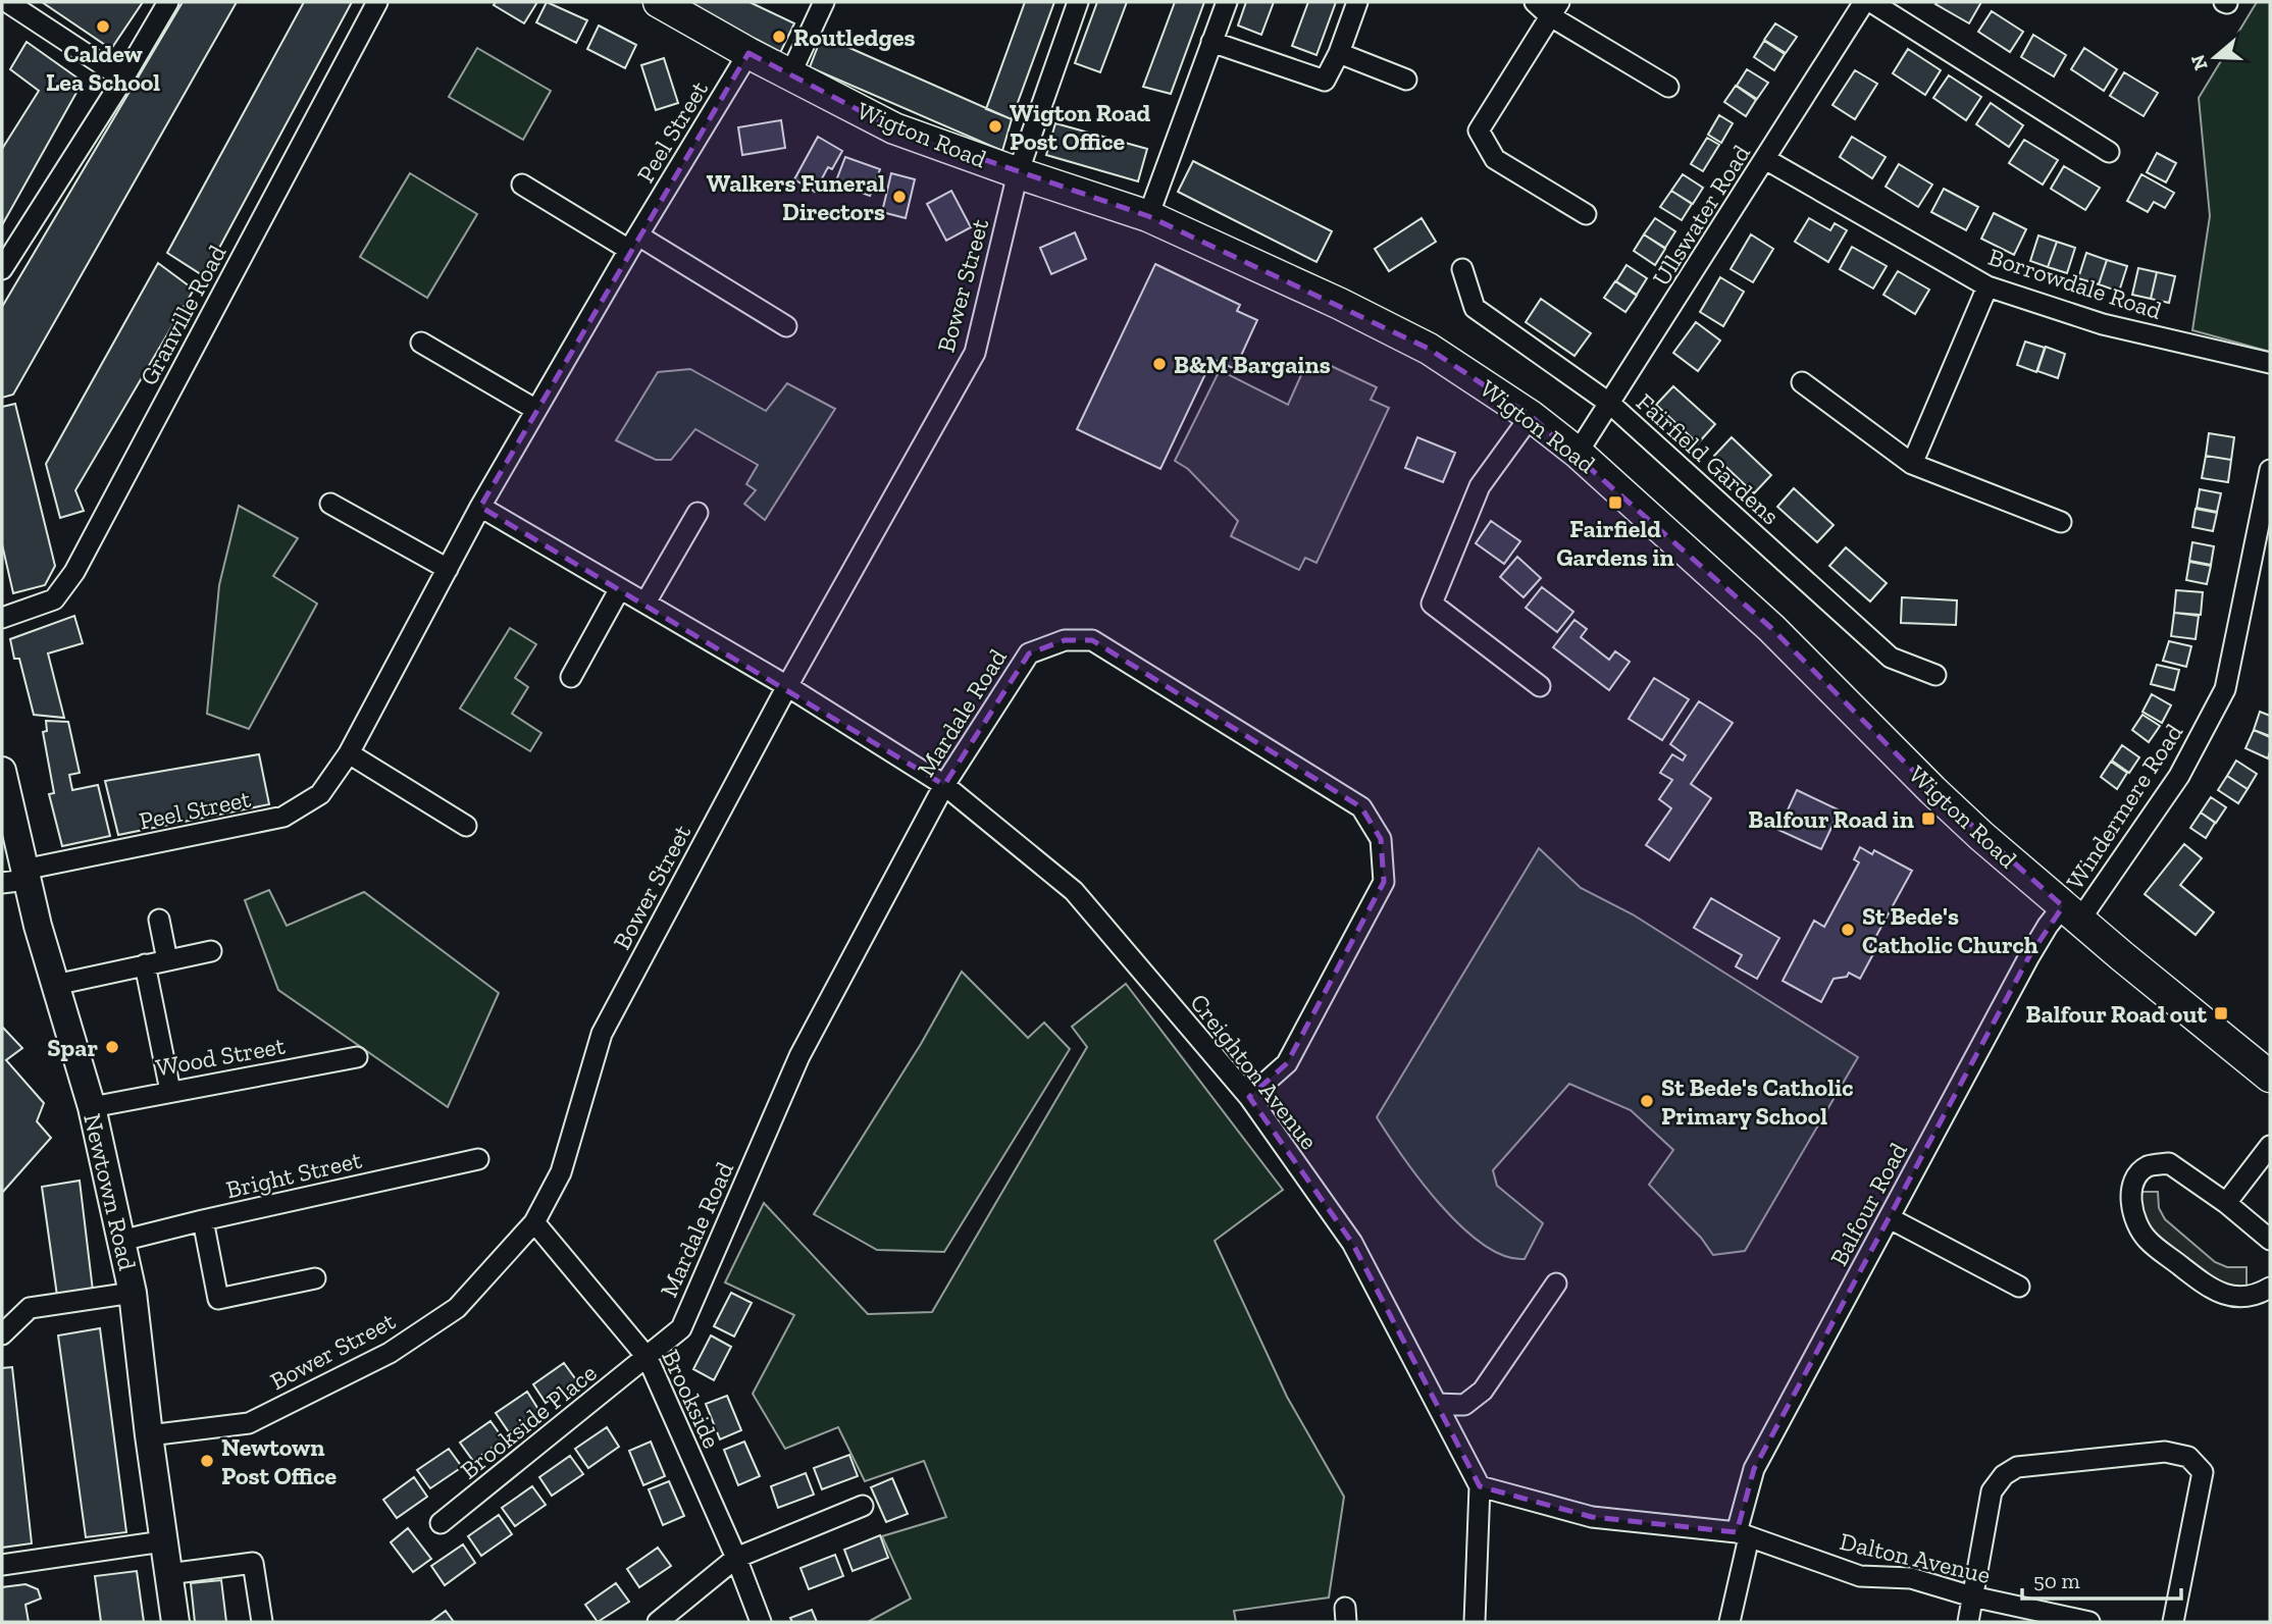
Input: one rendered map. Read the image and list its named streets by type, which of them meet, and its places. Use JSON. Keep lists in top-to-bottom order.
{
  "streets": {
    "main road": ["Wigton Road", "Newtown Road"],
    "street": [
      "Peel Street",
      "Ullswater Road",
      "Borrowdale Road",
      "Bower Street",
      "Granville Road",
      "Fairfield Gardens",
      "Mardale Road",
      "Windermere Road",
      "Wood Street",
      "Creighton Avenue",
      "Bright Street",
      "Balfour Road",
      "Brookside",
      "Brookside Place",
      "Dalton Avenue"
    ]
  },
  "crossings": [
    ["Peel Street", "Wigton Road"],
    ["Peel Street", "Creighton Avenue"],
    ["Peel Street", "Newtown Road"],
    ["Wigton Road", "Ullswater Road"],
    ["Wigton Road", "Bower Street"],
    ["Wigton Road", "Windermere Road"],
    ["Wigton Road", "Balfour Road"],
    ["Ullswater Road", "Borrowdale Road"],
    ["Ullswater Road", "Fairfield Gardens"],
    ["Bower Street", "Creighton Avenue"],
    ["Bower Street", "Newtown Road"],
    ["Bower Street", "Brookside"],
    ["Mardale Road", "Creighton Avenue"],
    ["Mardale Road", "Brookside"],
    ["Mardale Road", "Brookside Place"],
    ["Windermere Road", "Balfour Road"],
    ["Wood Street", "Newtown Road"],
    ["Creighton Avenue", "Dalton Avenue"],
    ["Bright Street", "Newtown Road"],
    ["Balfour Road", "Dalton Avenue"],
    ["Brookside", "Brookside Place"]
  ],
  "places": {
    "other": [
      "Caldew Lea School",
      "Routledges",
      "Wigton Road Post Office",
      "Walkers Funeral Directors",
      "B&M Bargains",
      "St Bede's Catholic Church",
      "Spar",
      "St Bede's Catholic Primary School",
      "Newtown Post Office"
    ],
    "transit": ["Fairfield Gardens in", "Balfour Road in", "Balfour Road out"]
  },
  "scale_bar": "50 m",
  "north": "left"
}
